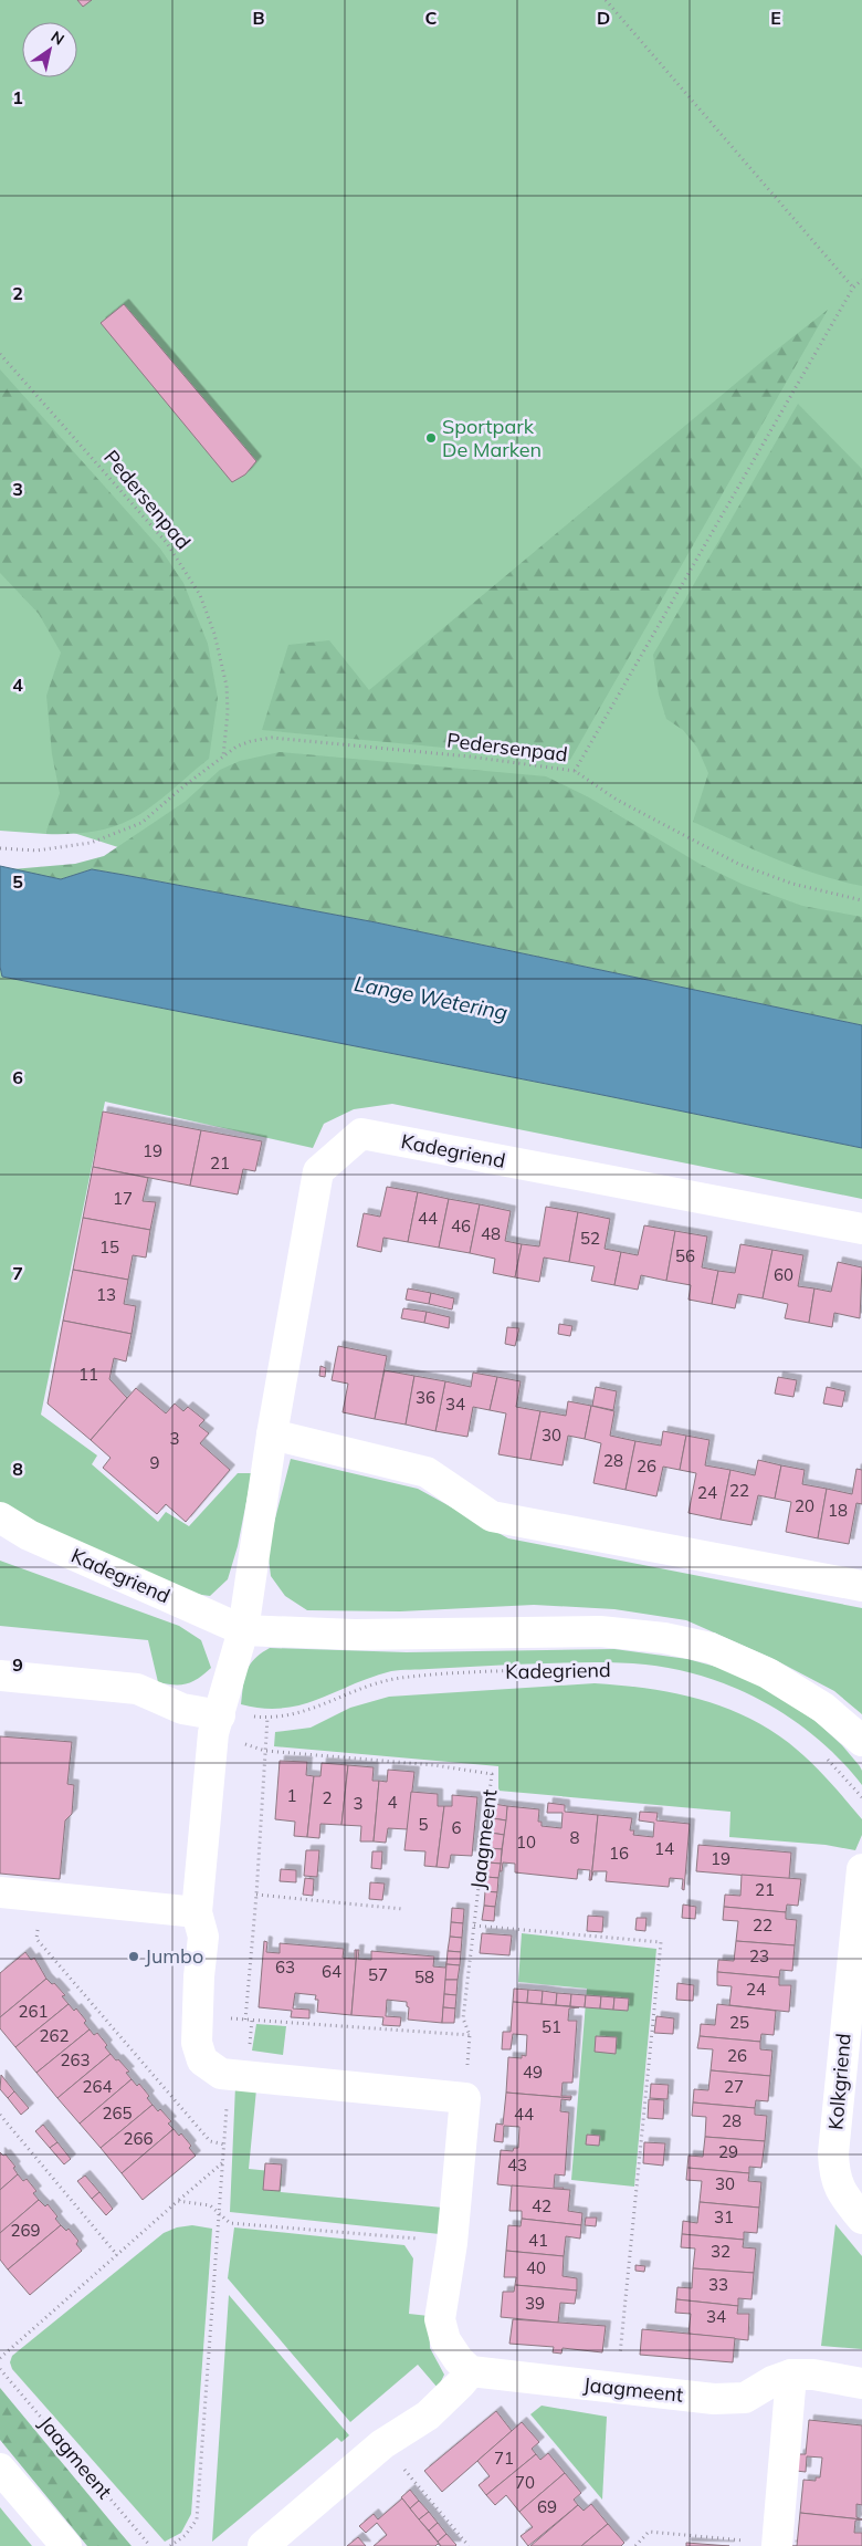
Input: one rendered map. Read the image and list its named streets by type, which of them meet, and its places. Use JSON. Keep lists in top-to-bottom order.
{
  "streets": {
    "street": ["Kadegriend", "Jaagmeent", "Kolkgriend"],
    "path": ["Pedersenpad"]
  },
  "water": ["Lange Wetering"],
  "places": ["Sportpark De Marken", "Jumbo"],
  "house_numbers": [
    "19",
    "21",
    "17",
    "44",
    "46",
    "48",
    "52",
    "15",
    "56",
    "60",
    "13",
    "11",
    "36",
    "34",
    "30",
    "3",
    "28",
    "9",
    "26",
    "22",
    "24",
    "20",
    "18",
    "1",
    "2",
    "4",
    "3",
    "5",
    "6",
    "8",
    "10",
    "14",
    "16",
    "19",
    "21",
    "22",
    "23",
    "63",
    "64",
    "57",
    "58",
    "24",
    "261",
    "25",
    "51",
    "262",
    "26",
    "263",
    "49",
    "264",
    "27",
    "265",
    "44",
    "28",
    "266",
    "29",
    "43",
    "30",
    "42",
    "31",
    "269",
    "41",
    "32",
    "40",
    "33",
    "39",
    "34",
    "71",
    "70",
    "69"
  ],
  "north": "top right",
  "grid": {
    "columns": [
      "B",
      "C",
      "D",
      "E"
    ],
    "rows": [
      "1",
      "2",
      "3",
      "4",
      "5",
      "6",
      "7",
      "8",
      "9"
    ]
  }
}
